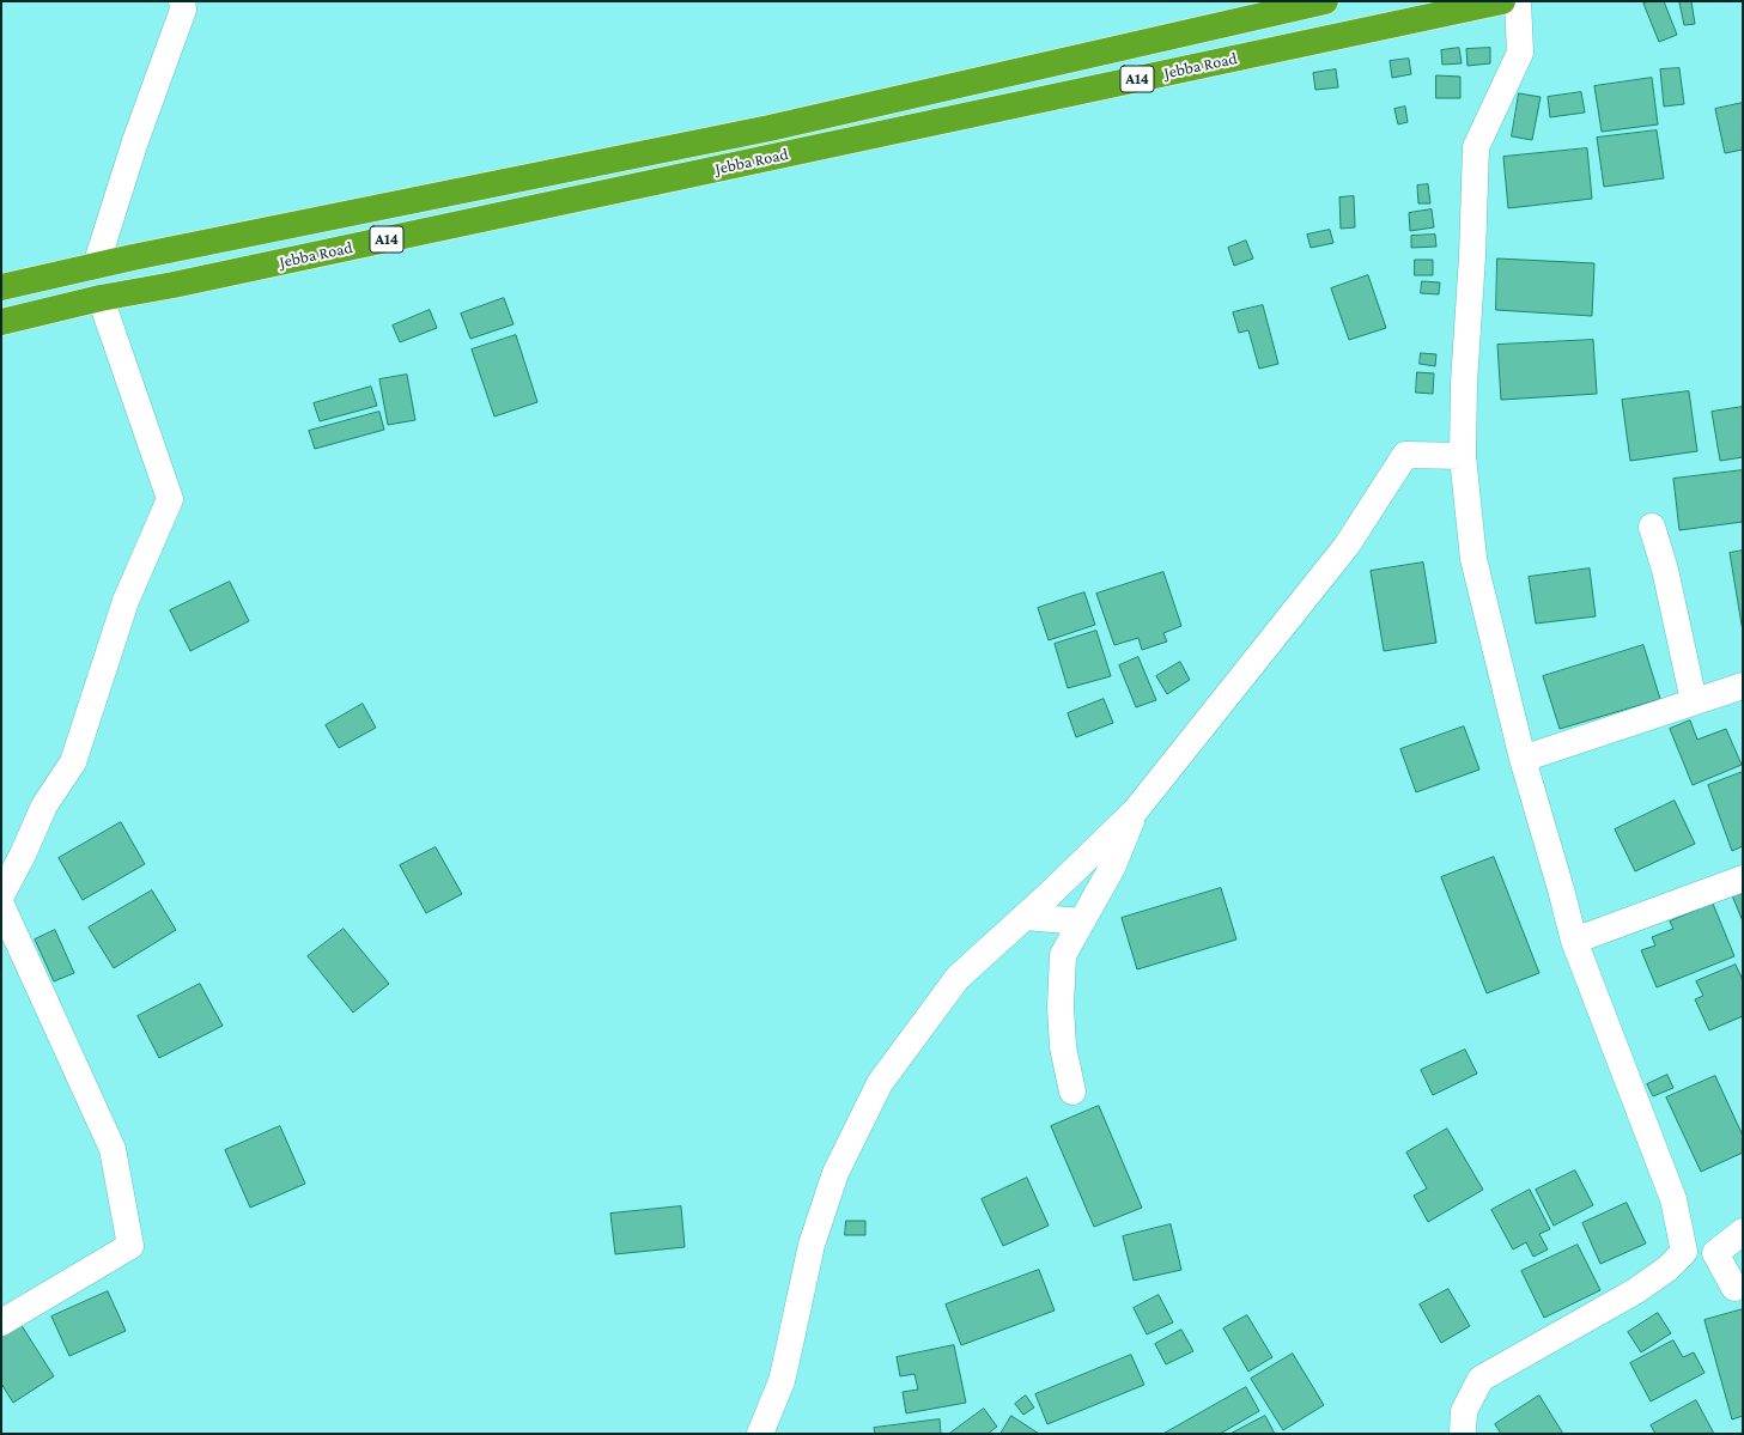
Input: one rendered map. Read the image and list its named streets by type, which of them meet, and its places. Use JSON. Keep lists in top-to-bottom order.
{
  "streets": {
    "highway": ["Jebba Road", "A14"]
  }
}
